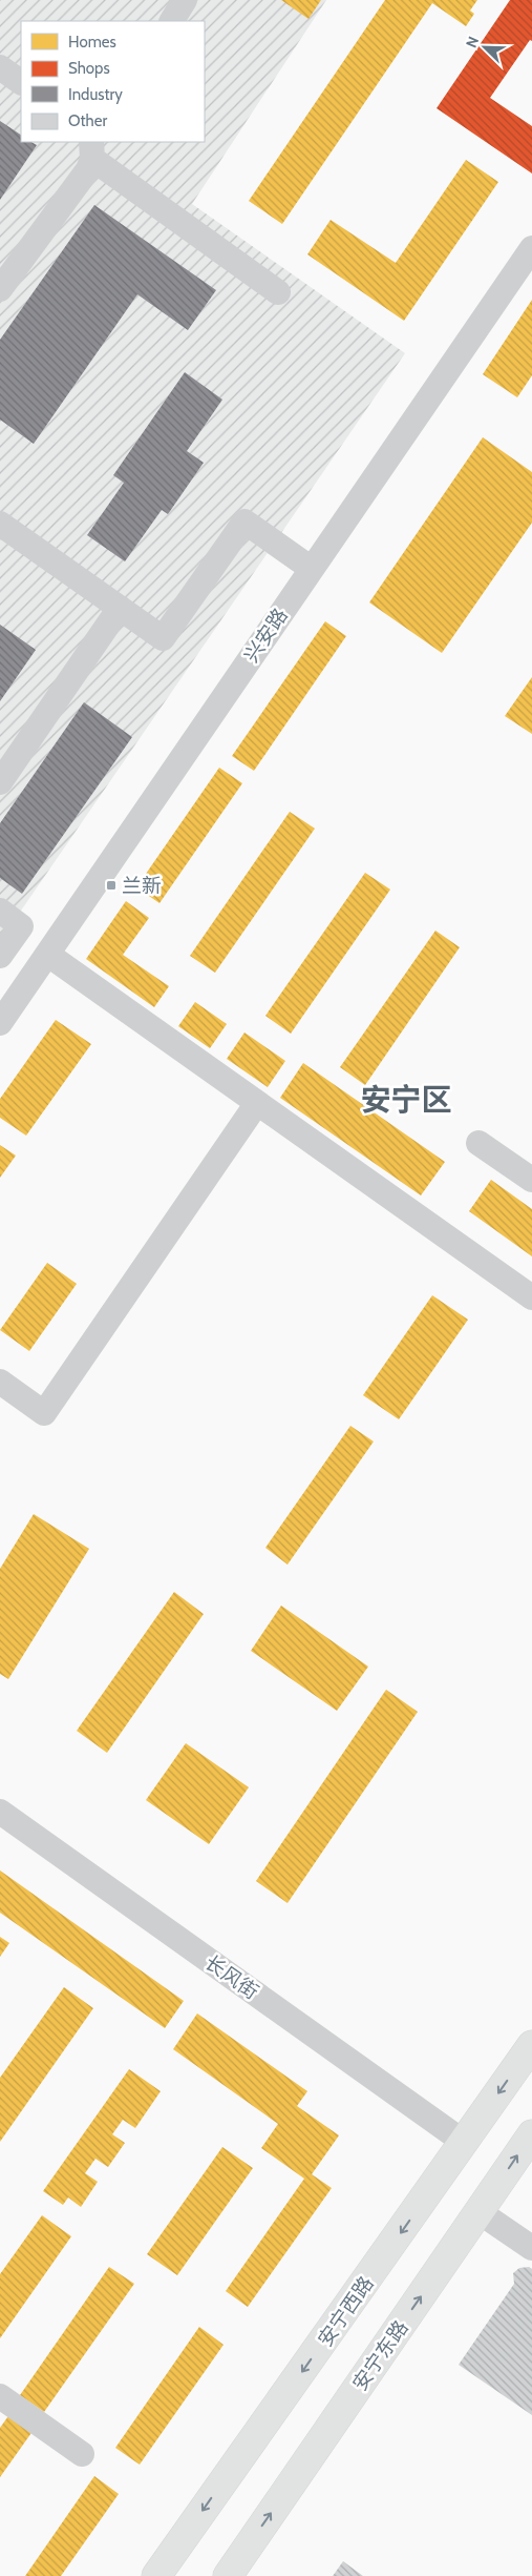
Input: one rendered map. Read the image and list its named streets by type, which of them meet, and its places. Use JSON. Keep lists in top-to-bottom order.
{
  "streets": {
    "main road": ["安宁西路", "安宁东路"],
    "street": ["兴安路", "长风街"]
  },
  "crossings": [
    ["长风街", "安宁西路"]
  ],
  "one_way": ["安宁西路", "安宁东路"],
  "districts": ["安宁区"],
  "places": {
    "transit": ["兰新"]
  },
  "legend": [
    "Homes",
    "Shops",
    "Industry",
    "Other"
  ],
  "north": "top left"
}
